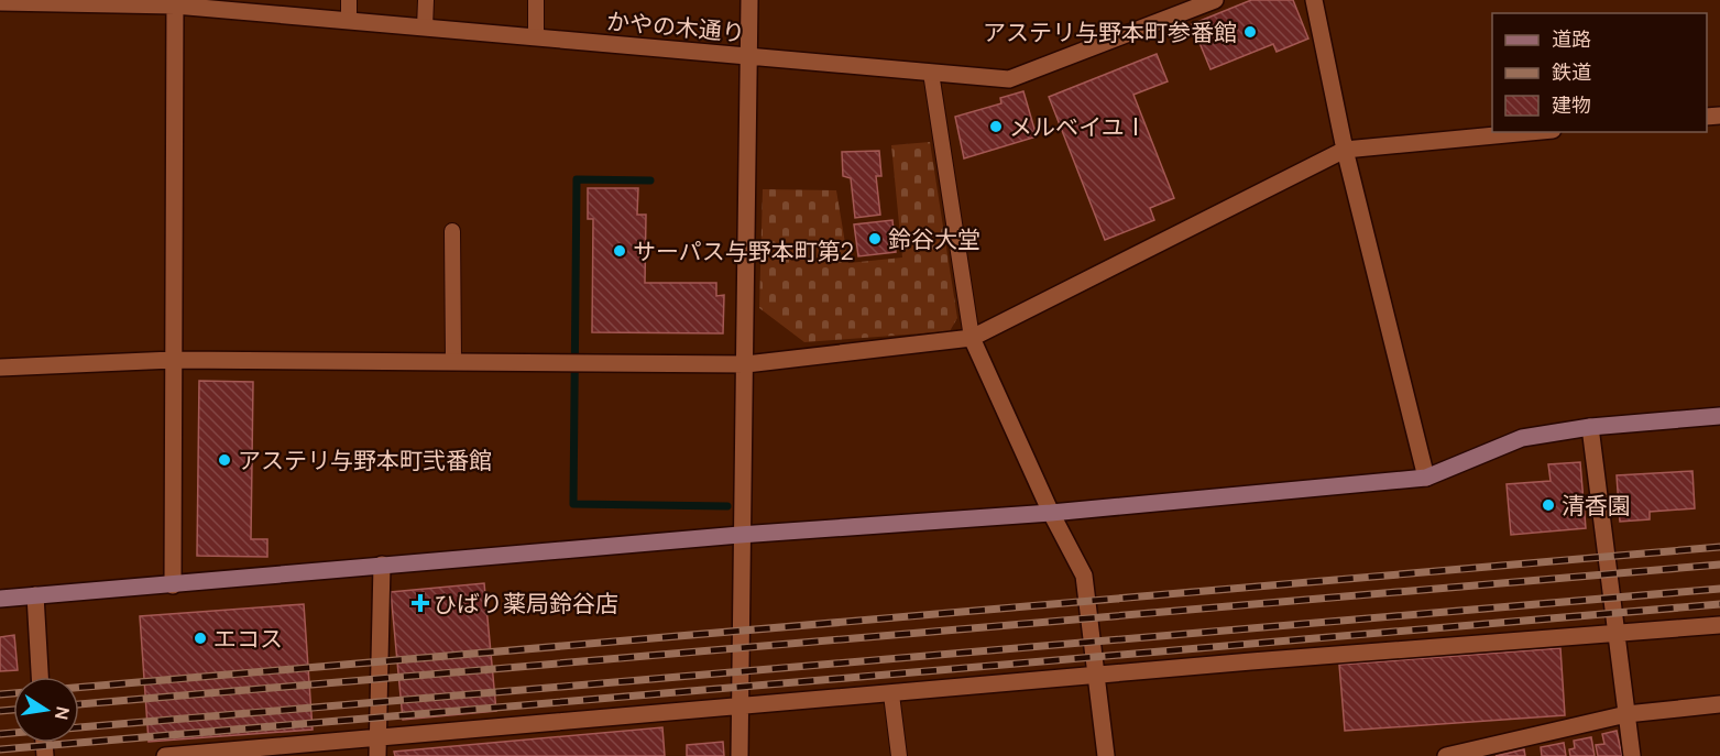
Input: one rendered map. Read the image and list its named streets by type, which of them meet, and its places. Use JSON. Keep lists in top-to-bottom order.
{
  "streets": {
    "street": ["かやの木通り"]
  },
  "places": {
    "other": [
      "アステリ与野本町参番館",
      "メルベイユⅠ",
      "鈴谷大堂",
      "サーパス与野本町第2",
      "アステリ与野本町弐番館",
      "清香園",
      "エコス"
    ],
    "health": ["ひばり薬局鈴谷店"]
  },
  "legend": ["道路", "鉄道", "建物"],
  "north": "right"
}
